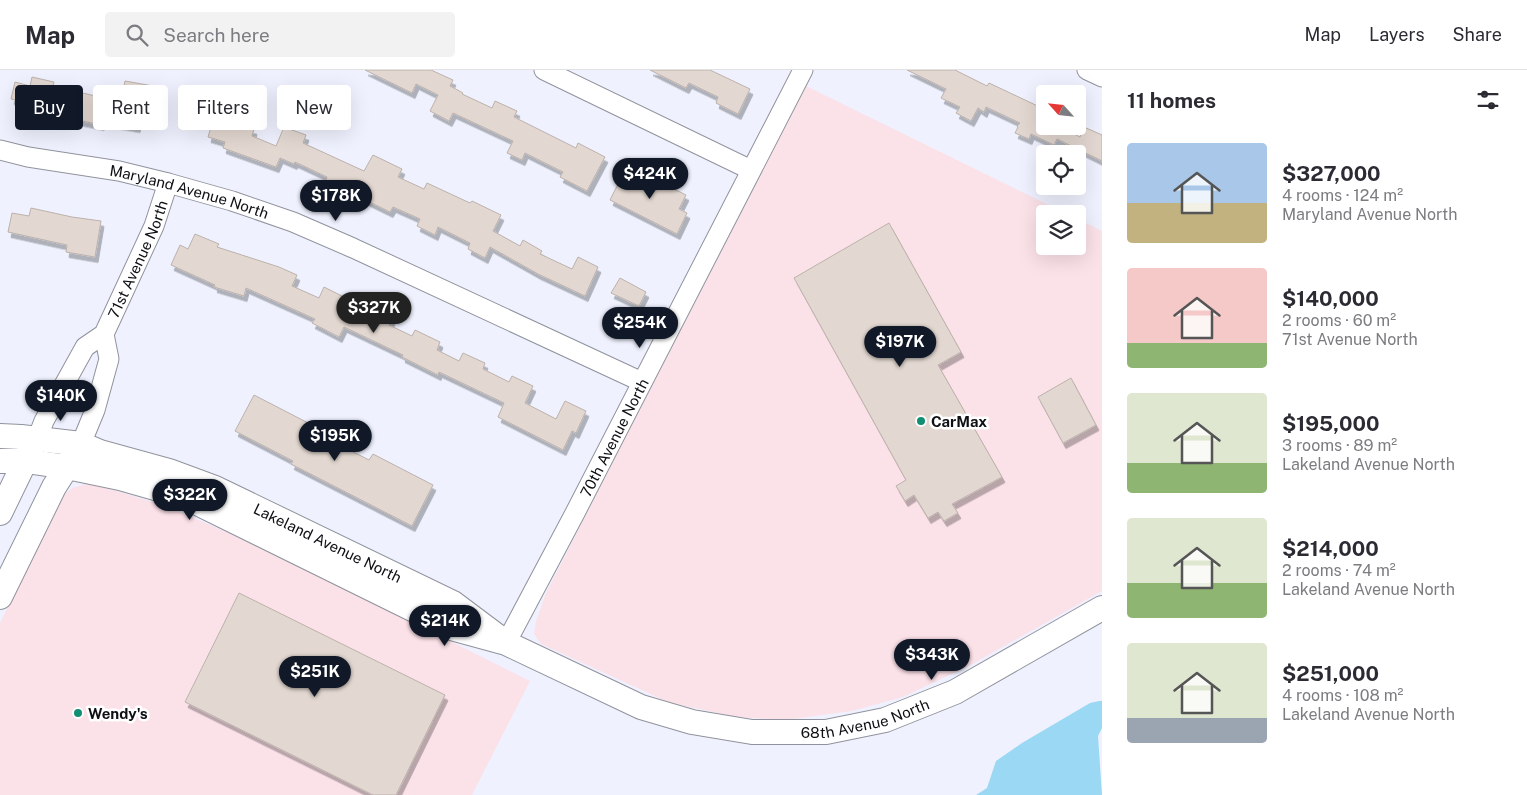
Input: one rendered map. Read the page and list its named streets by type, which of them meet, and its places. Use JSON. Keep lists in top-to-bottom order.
{
  "streets": {
    "street": [
      "Maryland Avenue North",
      "71st Avenue North",
      "70th Avenue North",
      "Lakeland Avenue North",
      "68th Avenue North"
    ]
  },
  "crossings": [
    ["Maryland Avenue North", "71st Avenue North"],
    ["Maryland Avenue North", "70th Avenue North"],
    ["71st Avenue North", "Lakeland Avenue North"],
    ["70th Avenue North", "Lakeland Avenue North"],
    ["Lakeland Avenue North", "68th Avenue North"]
  ],
  "places": ["CarMax", "Wendy's"],
  "north": "top left",
  "page": {
    "header": "Map",
    "search": "Search here",
    "nav": ["Map", "Layers", "Share"],
    "heading": "11 homes",
    "chip": [
      "Buy",
      "Rent",
      "Filters",
      "New"
    ],
    "list": [
      {
        "name": "$327,000",
        "note": "4 rooms · 124 m² · Maryland Avenue North"
      },
      {
        "name": "$140,000",
        "note": "2 rooms · 60 m² · 71st Avenue North"
      },
      {
        "name": "$195,000",
        "note": "3 rooms · 89 m² · Lakeland Avenue North"
      },
      {
        "name": "$214,000",
        "note": "2 rooms · 74 m² · Lakeland Avenue North"
      },
      {
        "name": "$251,000",
        "note": "4 rooms · 108 m² · Lakeland Avenue North"
      }
    ],
    "price": [
      "$424K",
      "$178K",
      "$327K",
      "$254K",
      "$197K",
      "$140K",
      "$195K",
      "$322K",
      "$214K",
      "$343K",
      "$251K"
    ]
  }
}
